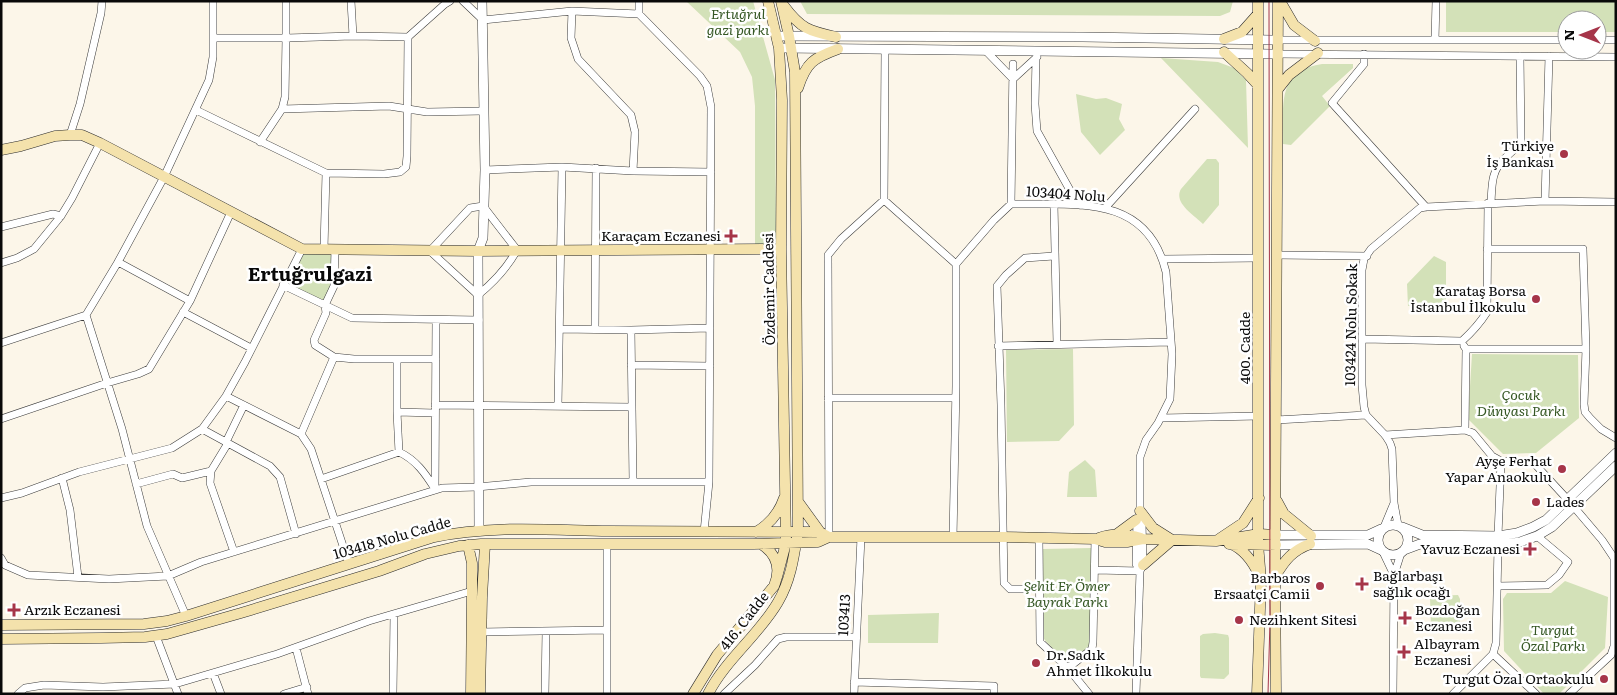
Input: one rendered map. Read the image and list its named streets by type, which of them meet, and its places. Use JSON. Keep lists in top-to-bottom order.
{
  "streets": {
    "main road": [
      "Özdemir Caddesi",
      "400. Cadde",
      "103418 Nolu Cadde",
      "416. Cadde"
    ],
    "street": ["103404 Nolu", "103424 Nolu Sokak", "103413"]
  },
  "crossings": [
    ["103404 Nolu", "400. Cadde"],
    ["Özdemir Caddesi", "103418 Nolu Cadde"],
    ["Özdemir Caddesi", "416. Cadde"],
    ["103418 Nolu Cadde", "103413"],
    ["103418 Nolu Cadde", "416. Cadde"]
  ],
  "districts": ["Ertuğrulgazi"],
  "parks": [
    "Ertuğrul gazi parkı",
    "Çocuk Dünyası Parkı",
    "Şehit Er Ömer Bayrak Parkı",
    "Turgut Özal Parkı"
  ],
  "places": {
    "other": [
      "Türkiye İş Bankası",
      "Karataş Borsa İstanbul İlkokulu",
      "Ayşe Ferhat Yapar Anaokulu",
      "Lades",
      "Barbaros Ersaatçi Camii",
      "Nezihkent Sitesi",
      "Dr.Sadık Ahmet İlkokulu",
      "Turgut Özal Ortaokulu"
    ],
    "health": [
      "Karaçam Eczanesi",
      "Yavuz Eczanesi",
      "Bağlarbaşı sağlık ocağı",
      "Arzık Eczanesi",
      "Bozdoğan Eczanesi",
      "Albayram Eczanesi"
    ]
  },
  "north": "left"
}
